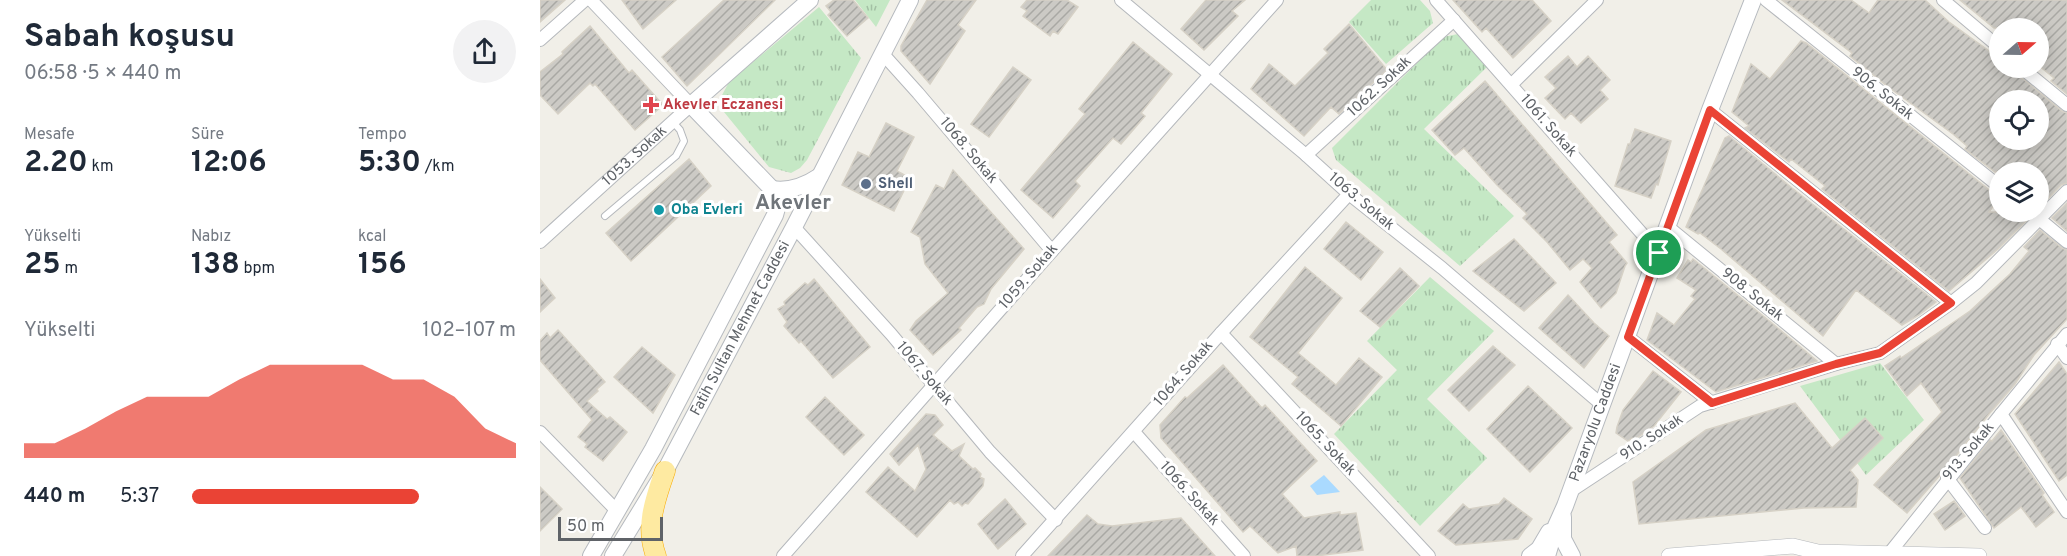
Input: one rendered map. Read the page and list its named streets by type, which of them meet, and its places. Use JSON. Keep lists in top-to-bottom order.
{
  "streets": {
    "main road": ["1053. Sokak", "Fatih Sultan Mehmet Caddesi", "Pazaryolu Caddesi"],
    "street": [
      "1062. Sokak",
      "906. Sokak",
      "1061. Sokak",
      "1068. Sokak",
      "1063. Sokak",
      "1059. Sokak",
      "908. Sokak",
      "1067. Sokak",
      "1064. Sokak",
      "910. Sokak",
      "1065. Sokak",
      "913. Sokak",
      "1066. Sokak"
    ]
  },
  "crossings": [
    ["1062. Sokak", "1061. Sokak"],
    ["1062. Sokak", "1063. Sokak"],
    ["1061. Sokak", "Pazaryolu Caddesi"],
    ["1068. Sokak", "1059. Sokak"],
    ["1068. Sokak", "Fatih Sultan Mehmet Caddesi"],
    ["1063. Sokak", "1059. Sokak"],
    ["1063. Sokak", "1064. Sokak"],
    ["1063. Sokak", "Pazaryolu Caddesi"],
    ["1059. Sokak", "1067. Sokak"],
    ["908. Sokak", "Pazaryolu Caddesi"],
    ["908. Sokak", "910. Sokak"],
    ["Fatih Sultan Mehmet Caddesi", "1067. Sokak"],
    ["1067. Sokak", "1064. Sokak"],
    ["1064. Sokak", "1065. Sokak"],
    ["1064. Sokak", "1066. Sokak"],
    ["Pazaryolu Caddesi", "910. Sokak"]
  ],
  "districts": ["Akevler"],
  "places": {
    "health": ["Akevler Eczanesi"],
    "other": ["Shell", "Oba Evleri"]
  },
  "scale_bar": "50 m",
  "north": "right",
  "page": {
    "heading": ["Sabah koşusu", "06:58 · 5 × 440 m"],
    "stats": [
      ["Mesafe", "2.20 km"],
      ["Süre", "12:06"],
      ["Tempo", "5:30 /km"],
      ["Yükselti", "25 m"],
      ["Nabız", "138 bpm"],
      ["kcal", "156"]
    ],
    "chart": ["Yükselti", "102–107 m"],
    "list": [
      {
        "name": "440 m",
        "note": "5:37"
      }
    ],
    "scale": "50 m"
  }
}
